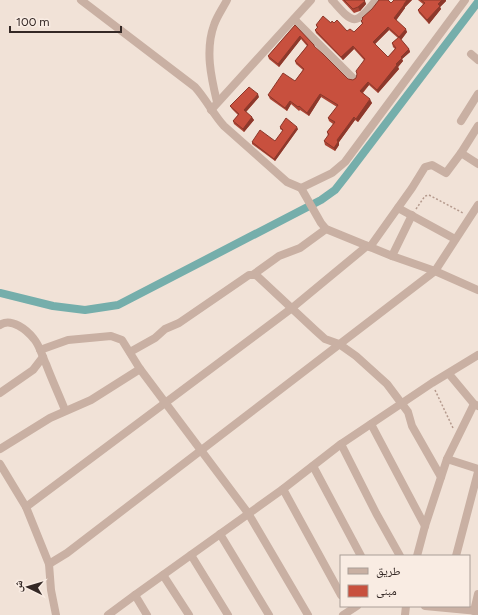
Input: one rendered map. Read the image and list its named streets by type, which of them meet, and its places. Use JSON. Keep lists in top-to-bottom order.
{
  "legend": ["طريق", "مبنى"],
  "scale_bar": "100 m",
  "north": "left"
}
